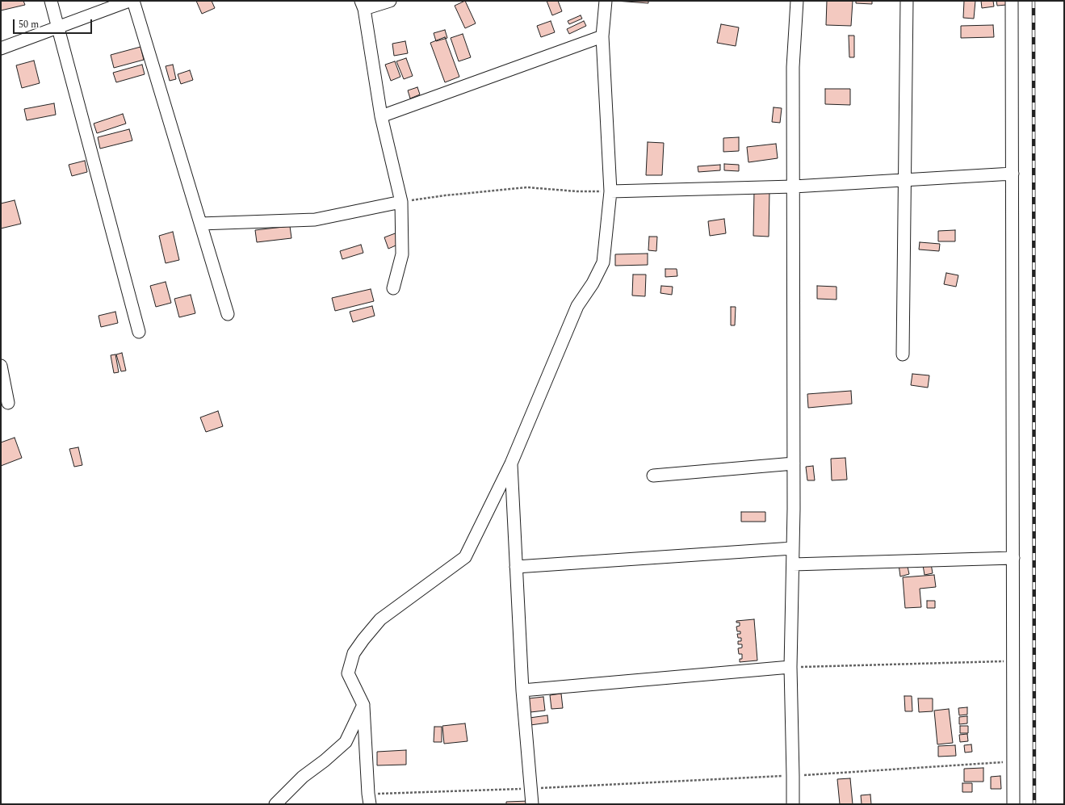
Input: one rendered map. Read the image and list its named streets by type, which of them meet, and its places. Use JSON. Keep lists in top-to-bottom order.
{
  "scale_bar": "50 m"
}
